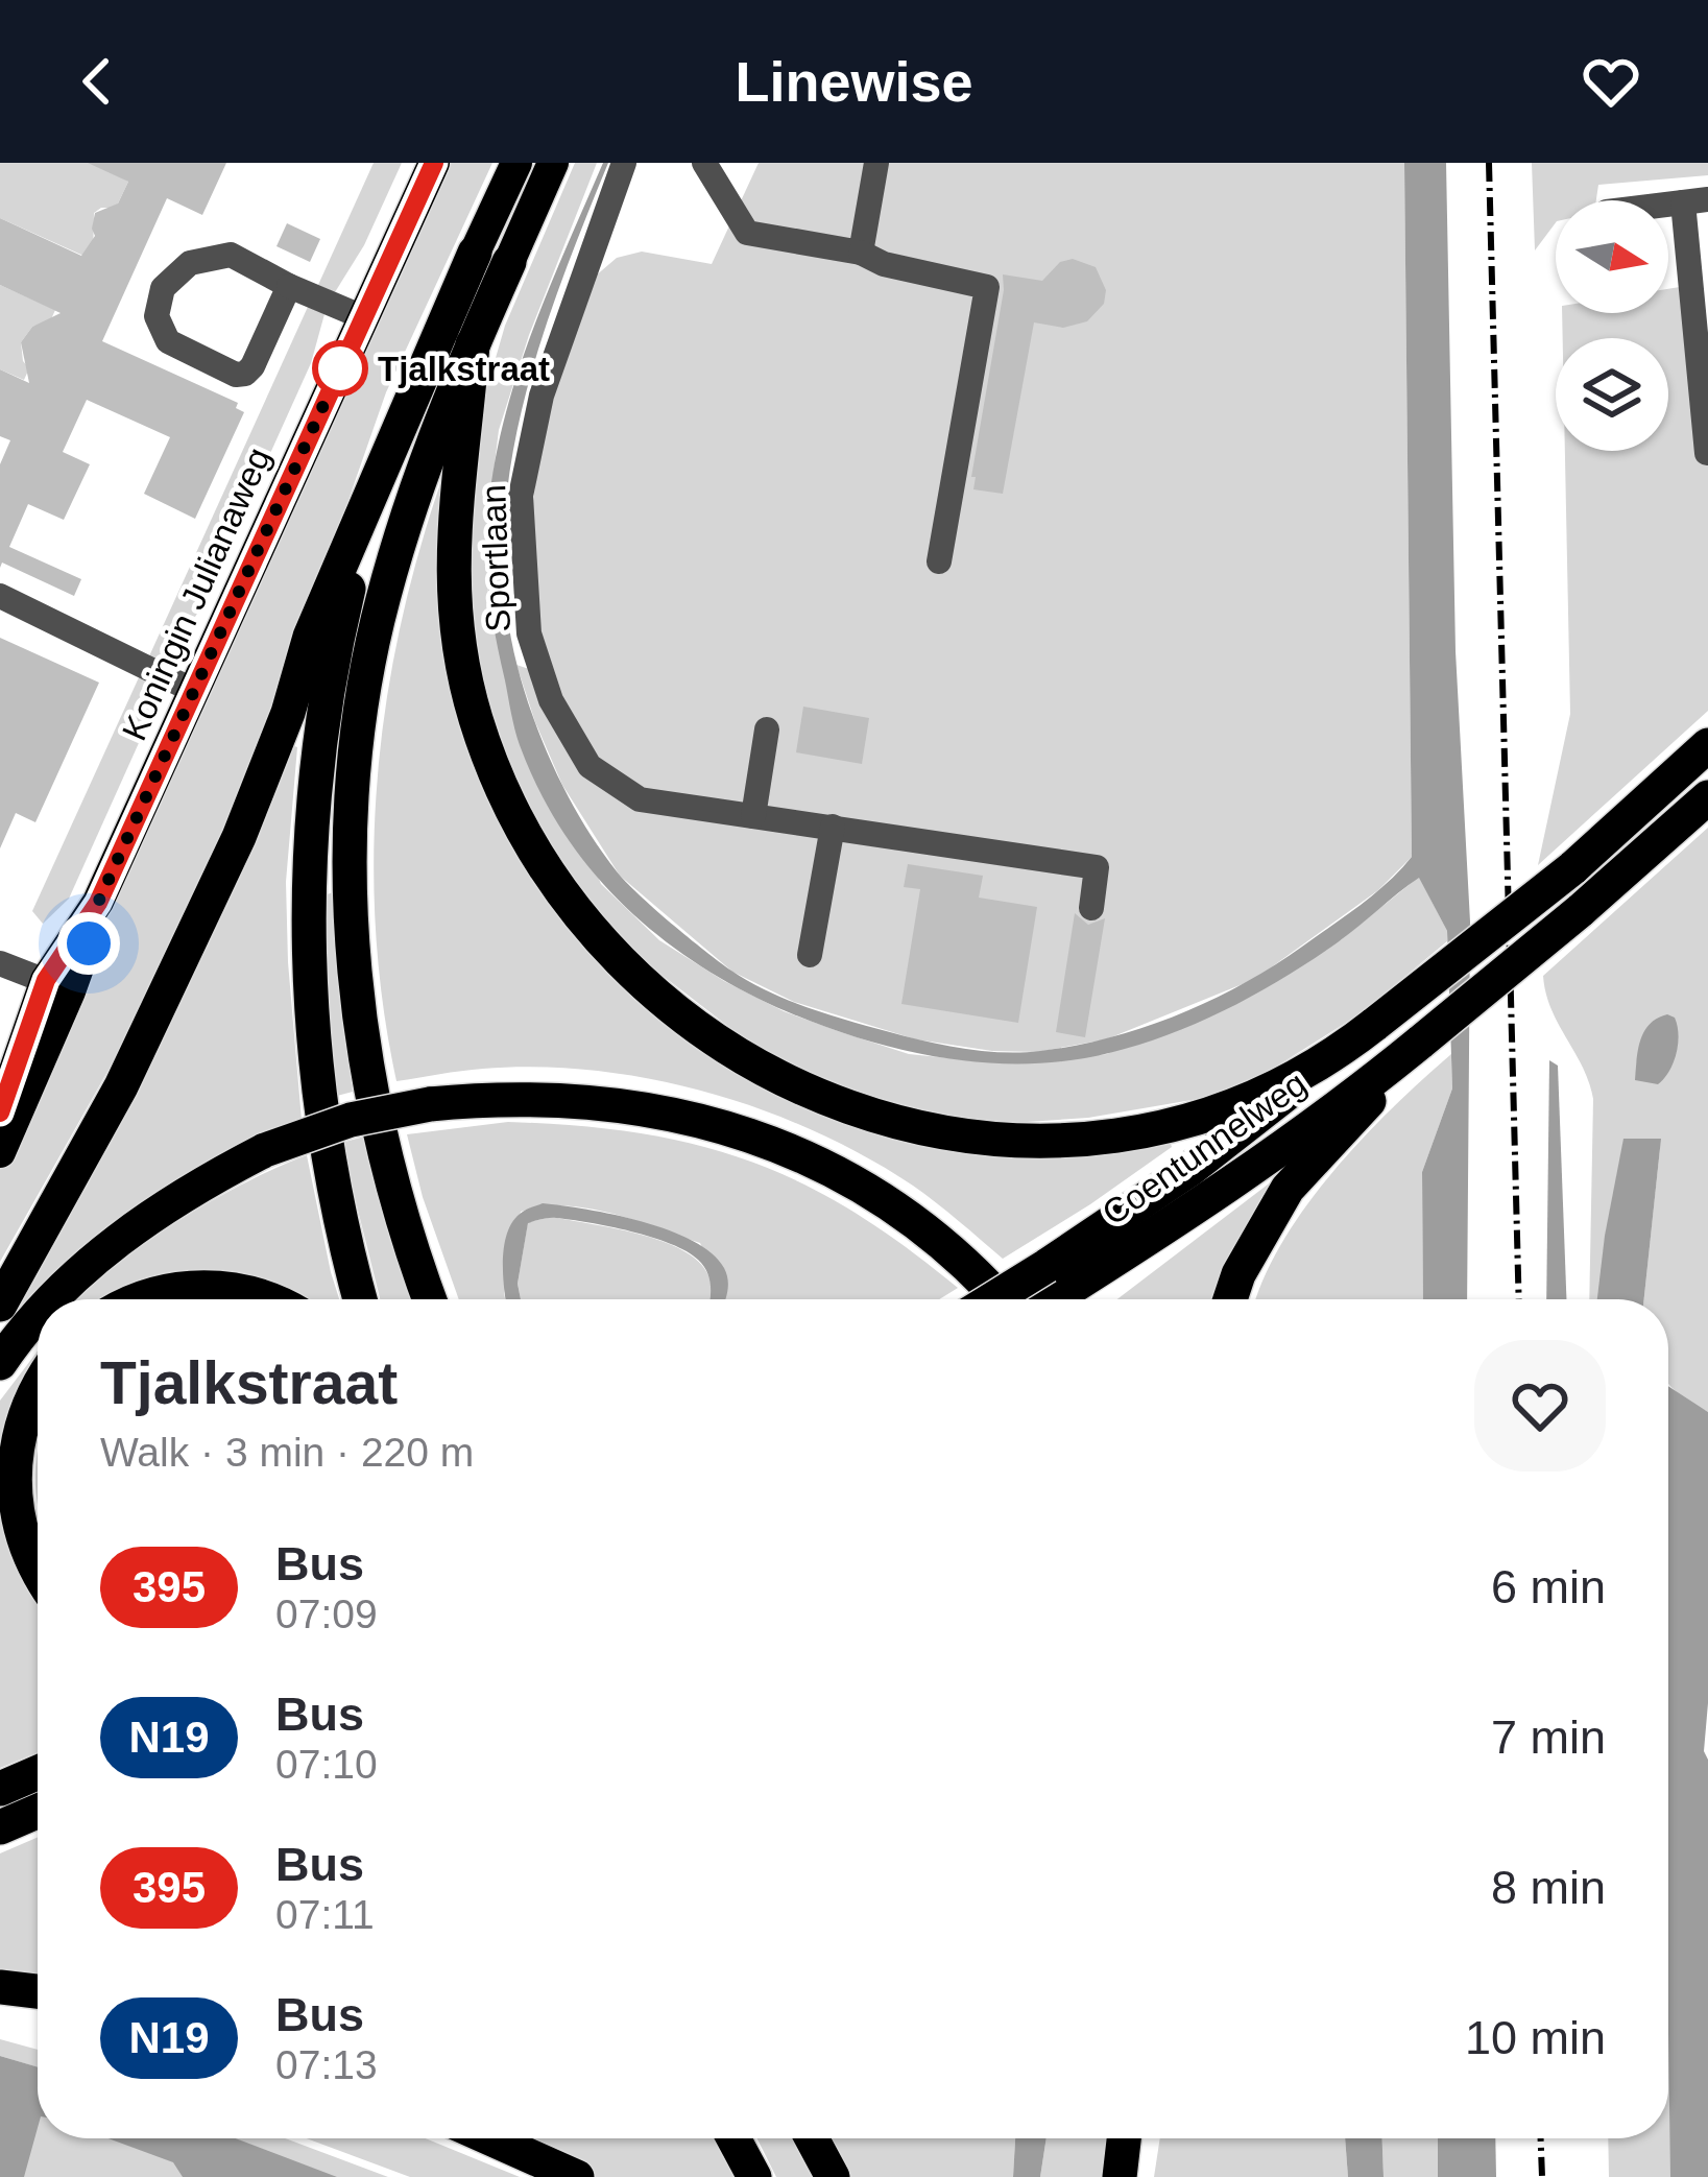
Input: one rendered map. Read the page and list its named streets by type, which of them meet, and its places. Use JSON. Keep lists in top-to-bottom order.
{
  "streets": {
    "highway": ["Coentunnelweg"],
    "main road": ["Koningin Julianaweg"],
    "street": ["Sportlaan"]
  },
  "places": ["Tjalkstraat"],
  "lines": ["bus line 395"],
  "north": "right",
  "page": {
    "header": "Linewise",
    "heading": ["Tjalkstraat", "Walk · 3 min · 220 m"],
    "list": [
      {
        "mark": "395",
        "name": "Bus",
        "note": "07:09",
        "value": "6 min"
      },
      {
        "mark": "N19",
        "name": "Bus",
        "note": "07:10",
        "value": "7 min"
      },
      {
        "mark": "395",
        "name": "Bus",
        "note": "07:11",
        "value": "8 min"
      },
      {
        "mark": "N19",
        "name": "Bus",
        "note": "07:13",
        "value": "10 min"
      }
    ]
  }
}
